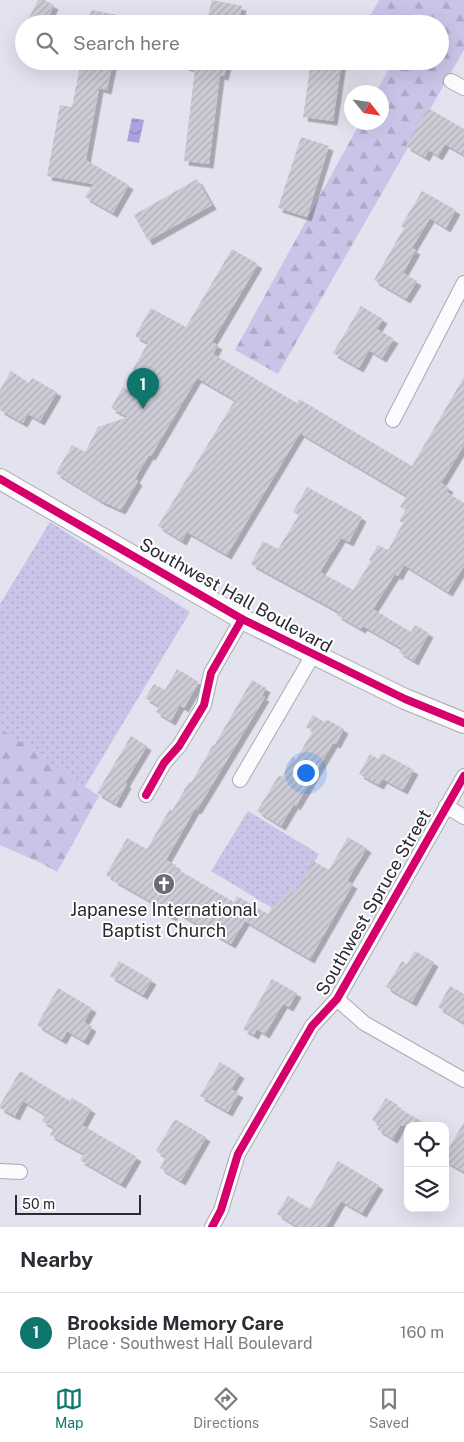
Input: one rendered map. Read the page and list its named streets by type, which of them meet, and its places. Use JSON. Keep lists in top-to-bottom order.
{
  "streets": {
    "main road": ["Southwest Hall Boulevard"],
    "street": ["Southwest Spruce Street"]
  },
  "places": {
    "church": ["Japanese International Baptist Church"]
  },
  "scale_bar": "50 m",
  "north": "bottom right",
  "page": {
    "search": "Search here",
    "pins": "1",
    "scale": "50 m",
    "heading": "Nearby",
    "list": [
      {
        "mark": "1",
        "name": "Brookside Memory Care",
        "note": "Place · Southwest Hall Boulevard",
        "value": "160 m"
      }
    ],
    "nav": ["Map", "Directions", "Saved"]
  }
}
